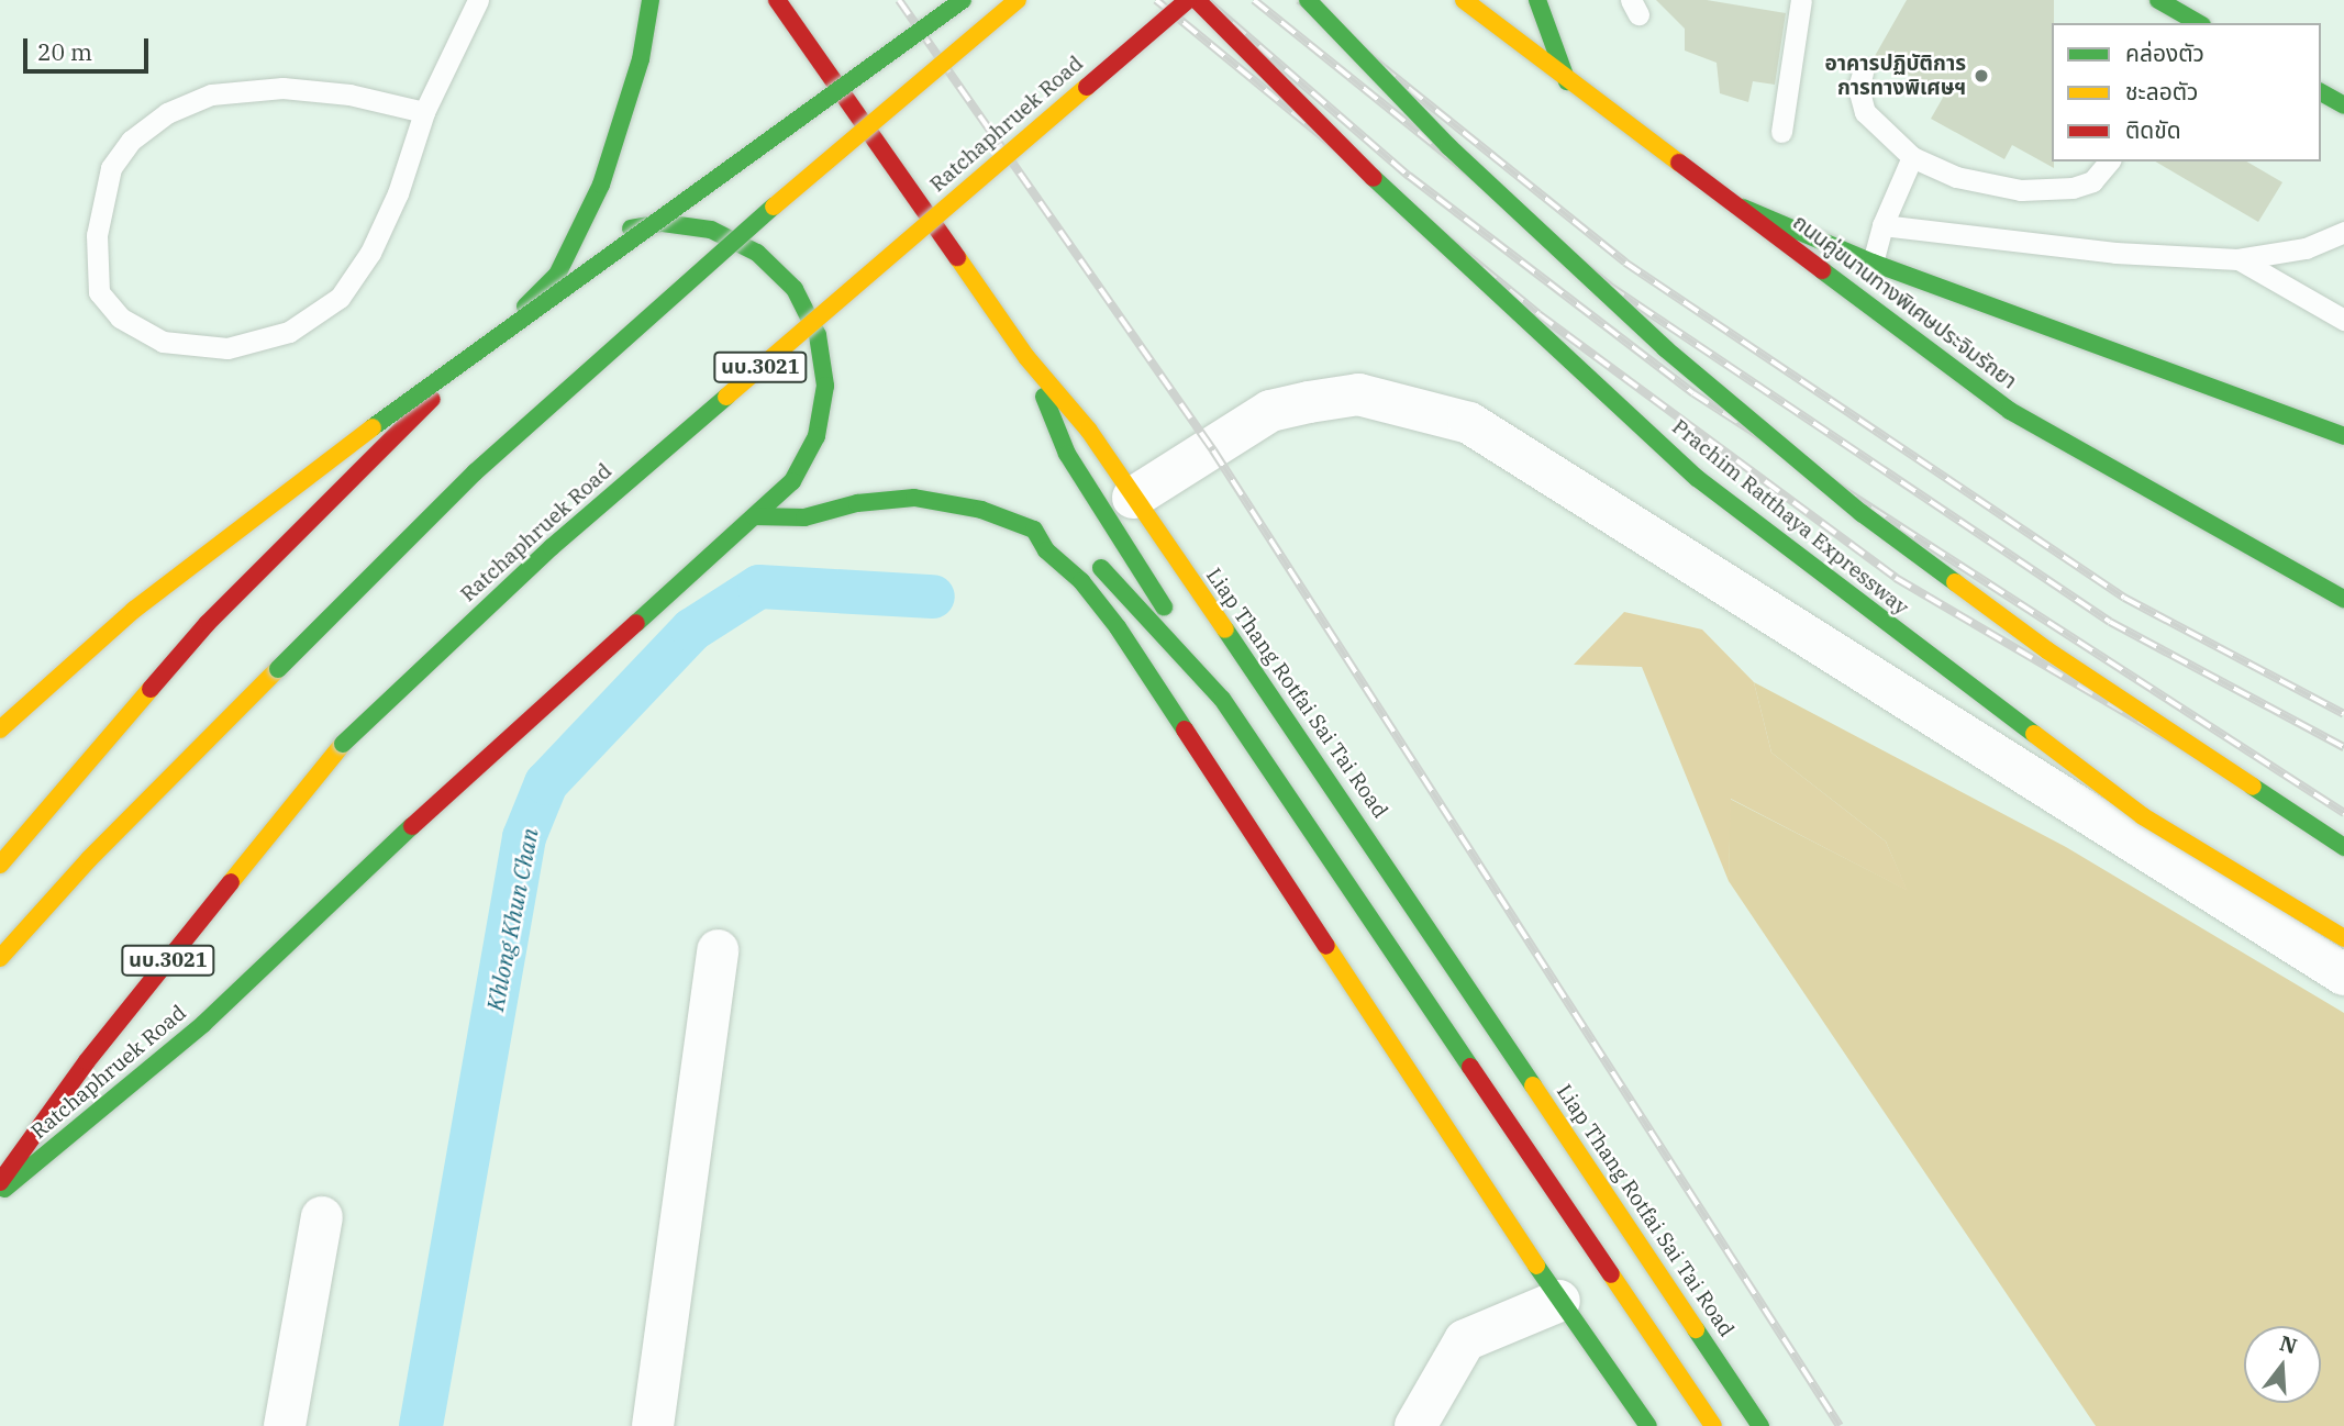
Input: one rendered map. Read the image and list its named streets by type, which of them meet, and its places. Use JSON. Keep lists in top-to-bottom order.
{
  "streets": {
    "main road": [
      "Ratchaphruek Road",
      "ถนนคู่ขนานทางพิเศษประจิมรัถยา",
      "นบ.3021",
      "Prachim Ratthaya Expressway",
      "Liap Thang Rotfai Sai Tai Road"
    ]
  },
  "water": ["Khlong Khun Chan"],
  "places": ["อาคารปฏิบัติการ การทางพิเศษฯ"],
  "legend": ["คล่องตัว", "ชะลอตัว", "ติดขัด"],
  "scale_bar": "20 m",
  "north": "top"
}
